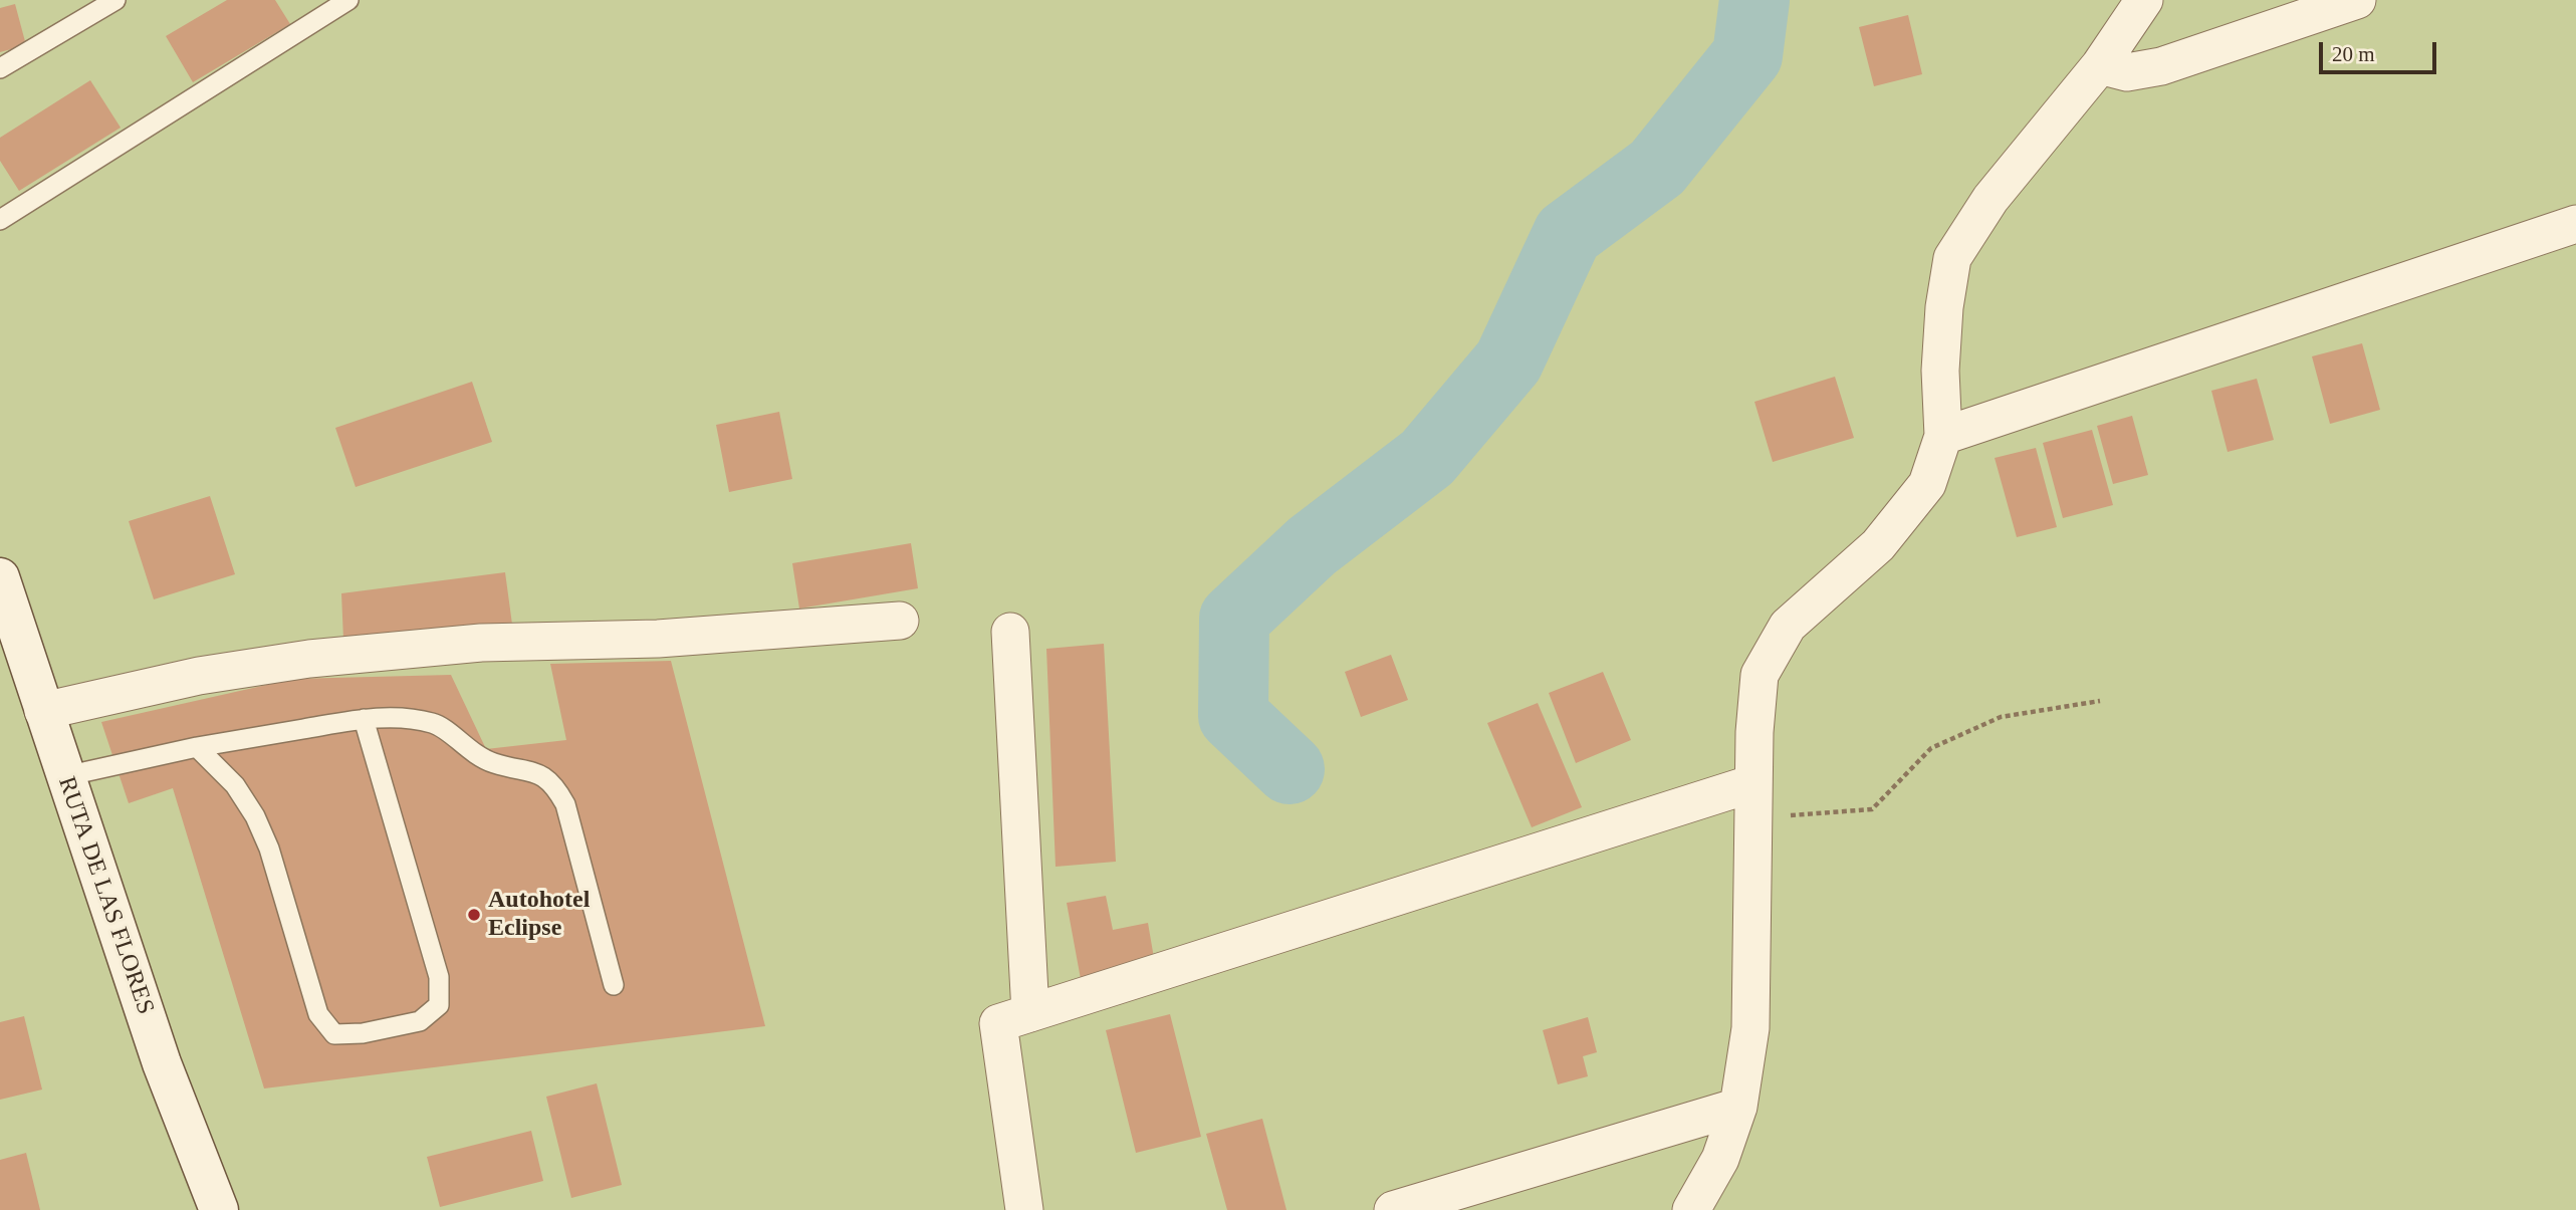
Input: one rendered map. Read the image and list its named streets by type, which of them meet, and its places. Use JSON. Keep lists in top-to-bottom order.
{
  "streets": {
    "main road": ["RUTA DE LAS FLORES"]
  },
  "places": ["Autohotel Eclipse"],
  "scale_bar": "20 m"
}
